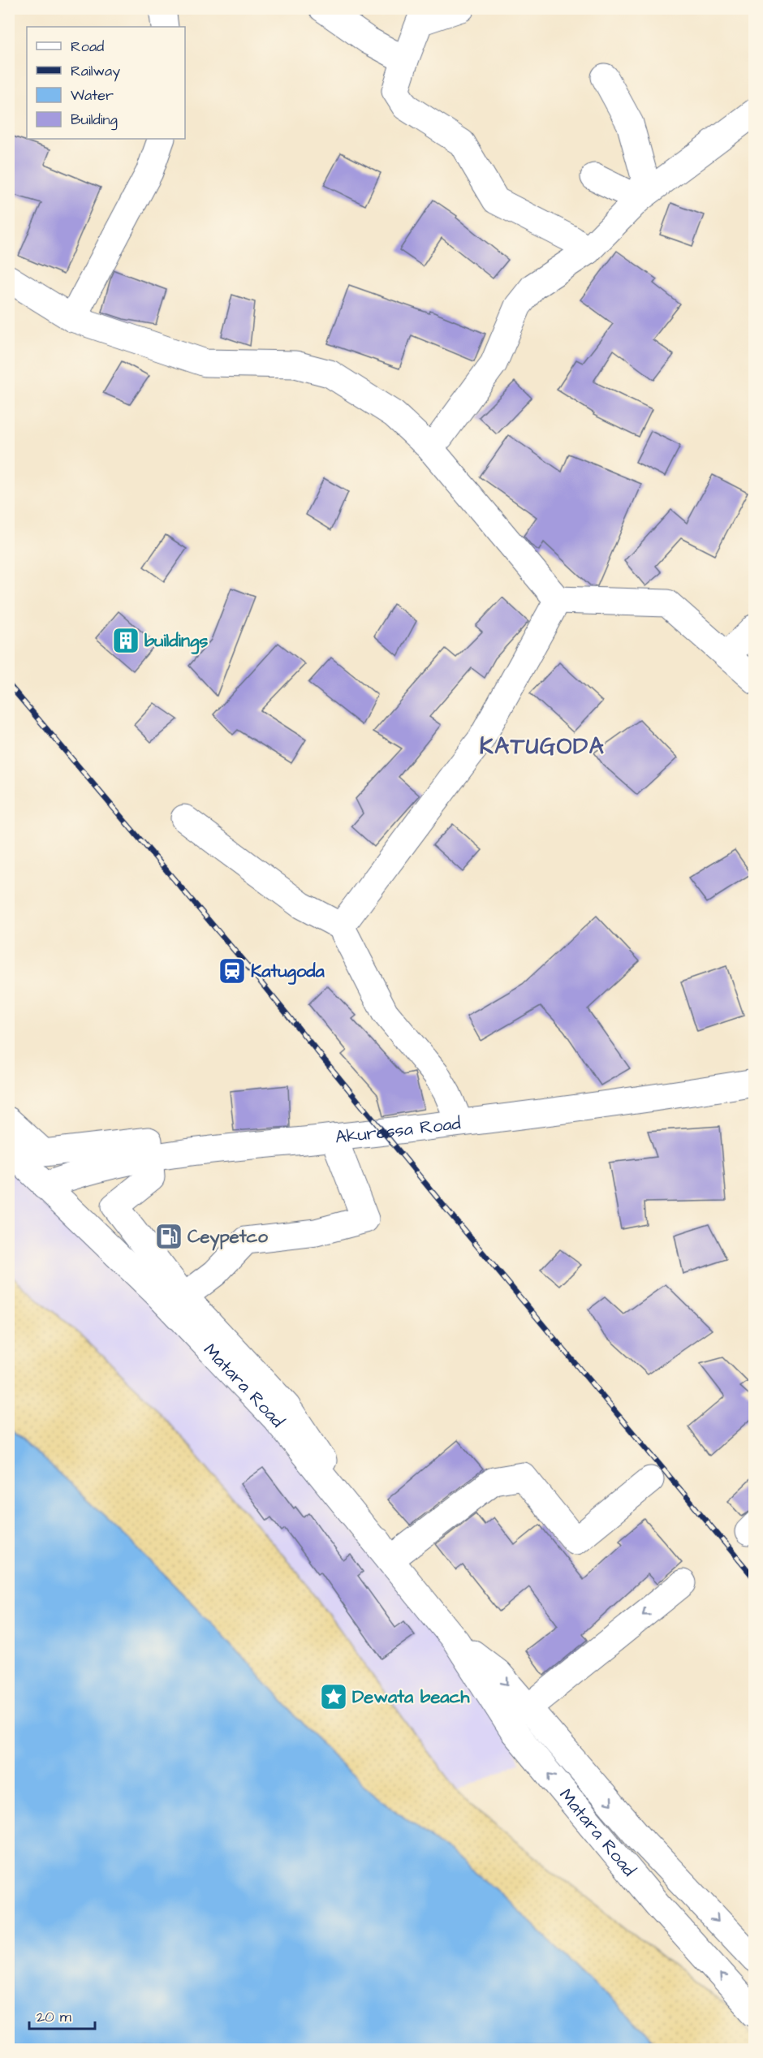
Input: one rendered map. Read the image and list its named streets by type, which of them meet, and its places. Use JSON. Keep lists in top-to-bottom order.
{
  "streets": {
    "main road": ["Akuressa Road", "Matara Road"]
  },
  "crossings": [
    ["Akuressa Road", "Matara Road"]
  ],
  "districts": ["KATUGODA"],
  "places": {
    "building": ["buildings"],
    "station": ["Katugoda"],
    "fuel station": ["Ceypetco"],
    "place": ["Dewata beach"]
  },
  "legend": [
    "Road",
    "Railway",
    "Water",
    "Building"
  ],
  "scale_bar": "20 m"
}
